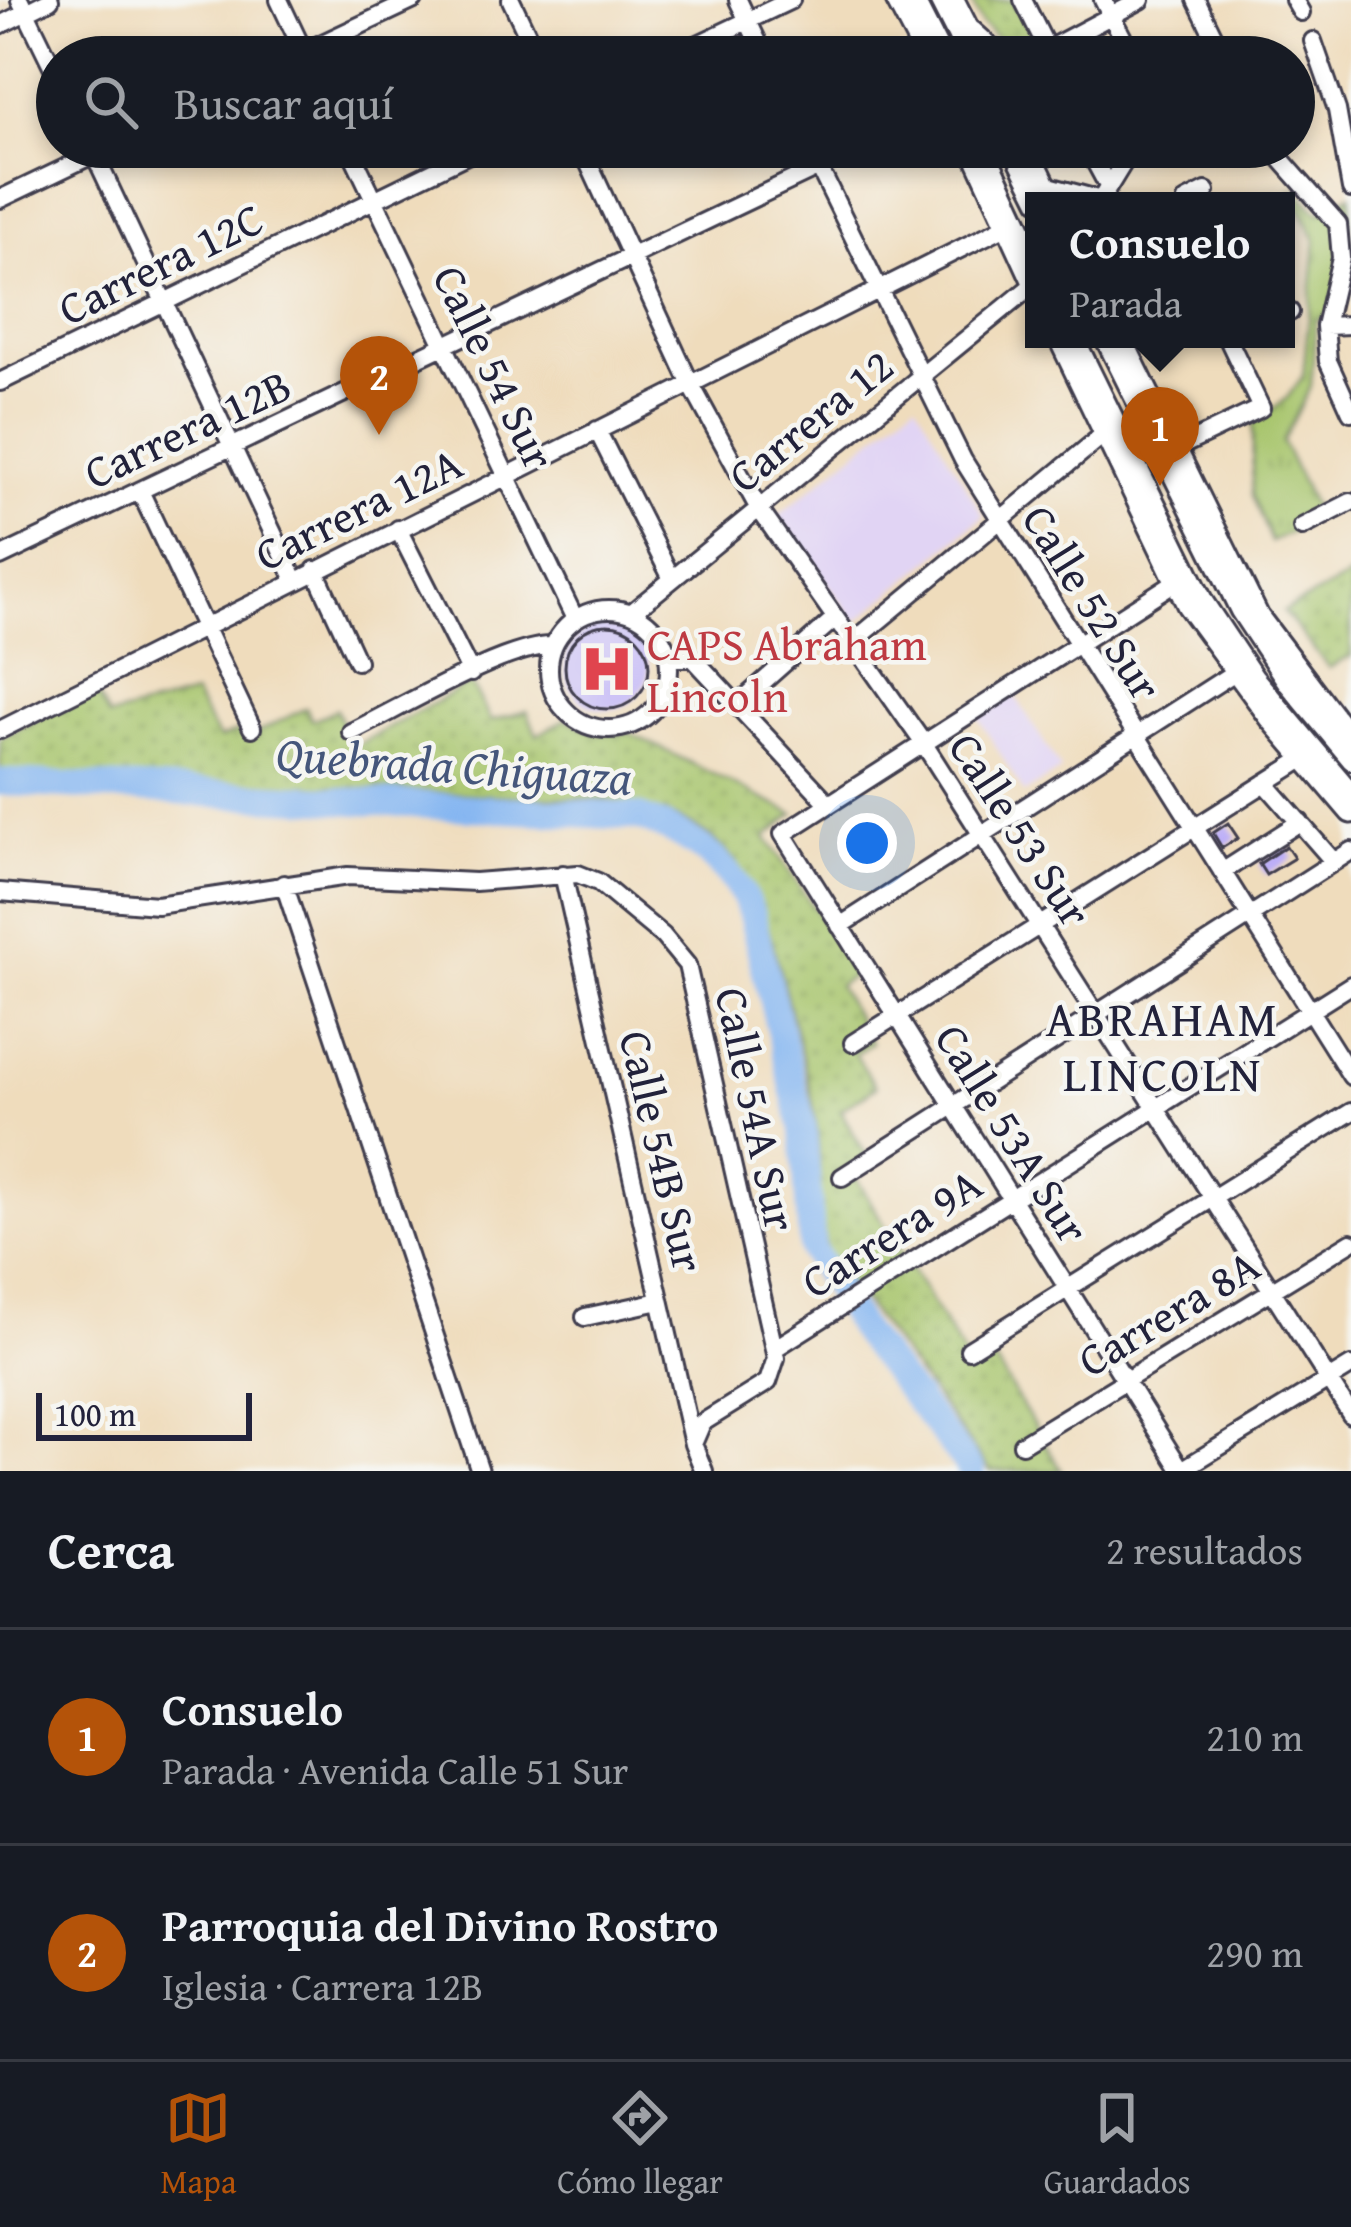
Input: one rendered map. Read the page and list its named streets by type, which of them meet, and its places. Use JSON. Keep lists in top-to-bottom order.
{
  "streets": {
    "street": [
      "Carrera 12C",
      "Calle 54 Sur",
      "Carrera 12",
      "Carrera 12B",
      "Carrera 12A",
      "Calle 52 Sur",
      "Calle 53 Sur",
      "Calle 54A Sur",
      "Calle 53A Sur",
      "Calle 54B Sur",
      "Carrera 9A",
      "Carrera 8A"
    ]
  },
  "crossings": [
    ["Carrera 12C", "Calle 54 Sur"],
    ["Calle 54 Sur", "Carrera 12"],
    ["Calle 54 Sur", "Carrera 12B"],
    ["Calle 54 Sur", "Carrera 12A"],
    ["Carrera 12", "Calle 52 Sur"],
    ["Carrera 12", "Calle 53 Sur"],
    ["Carrera 12B", "Calle 53 Sur"],
    ["Carrera 12A", "Calle 52 Sur"],
    ["Carrera 12A", "Calle 53 Sur"],
    ["Calle 52 Sur", "Carrera 9A"],
    ["Calle 53 Sur", "Carrera 9A"],
    ["Calle 53 Sur", "Carrera 8A"],
    ["Calle 54A Sur", "Calle 54B Sur"],
    ["Calle 54A Sur", "Carrera 9A"],
    ["Calle 53A Sur", "Carrera 9A"],
    ["Calle 53A Sur", "Carrera 8A"]
  ],
  "districts": ["ABRAHAM LINCOLN"],
  "water": ["Quebrada Chiguaza"],
  "places": {
    "hospital": ["CAPS Abraham Lincoln"]
  },
  "scale_bar": "100 m",
  "page": {
    "search": "Buscar aquí",
    "popup": ["Consuelo", "Parada"],
    "pins": ["2", "1"],
    "scale": "100 m",
    "heading": ["Cerca", "2 resultados"],
    "list": [
      {
        "mark": "1",
        "name": "Consuelo",
        "note": "Parada · Avenida Calle 51 Sur",
        "value": "210 m"
      },
      {
        "mark": "2",
        "name": "Parroquia del Divino Rostro",
        "note": "Iglesia · Carrera 12B",
        "value": "290 m"
      }
    ],
    "nav": ["Mapa", "Cómo llegar", "Guardados"]
  }
}
